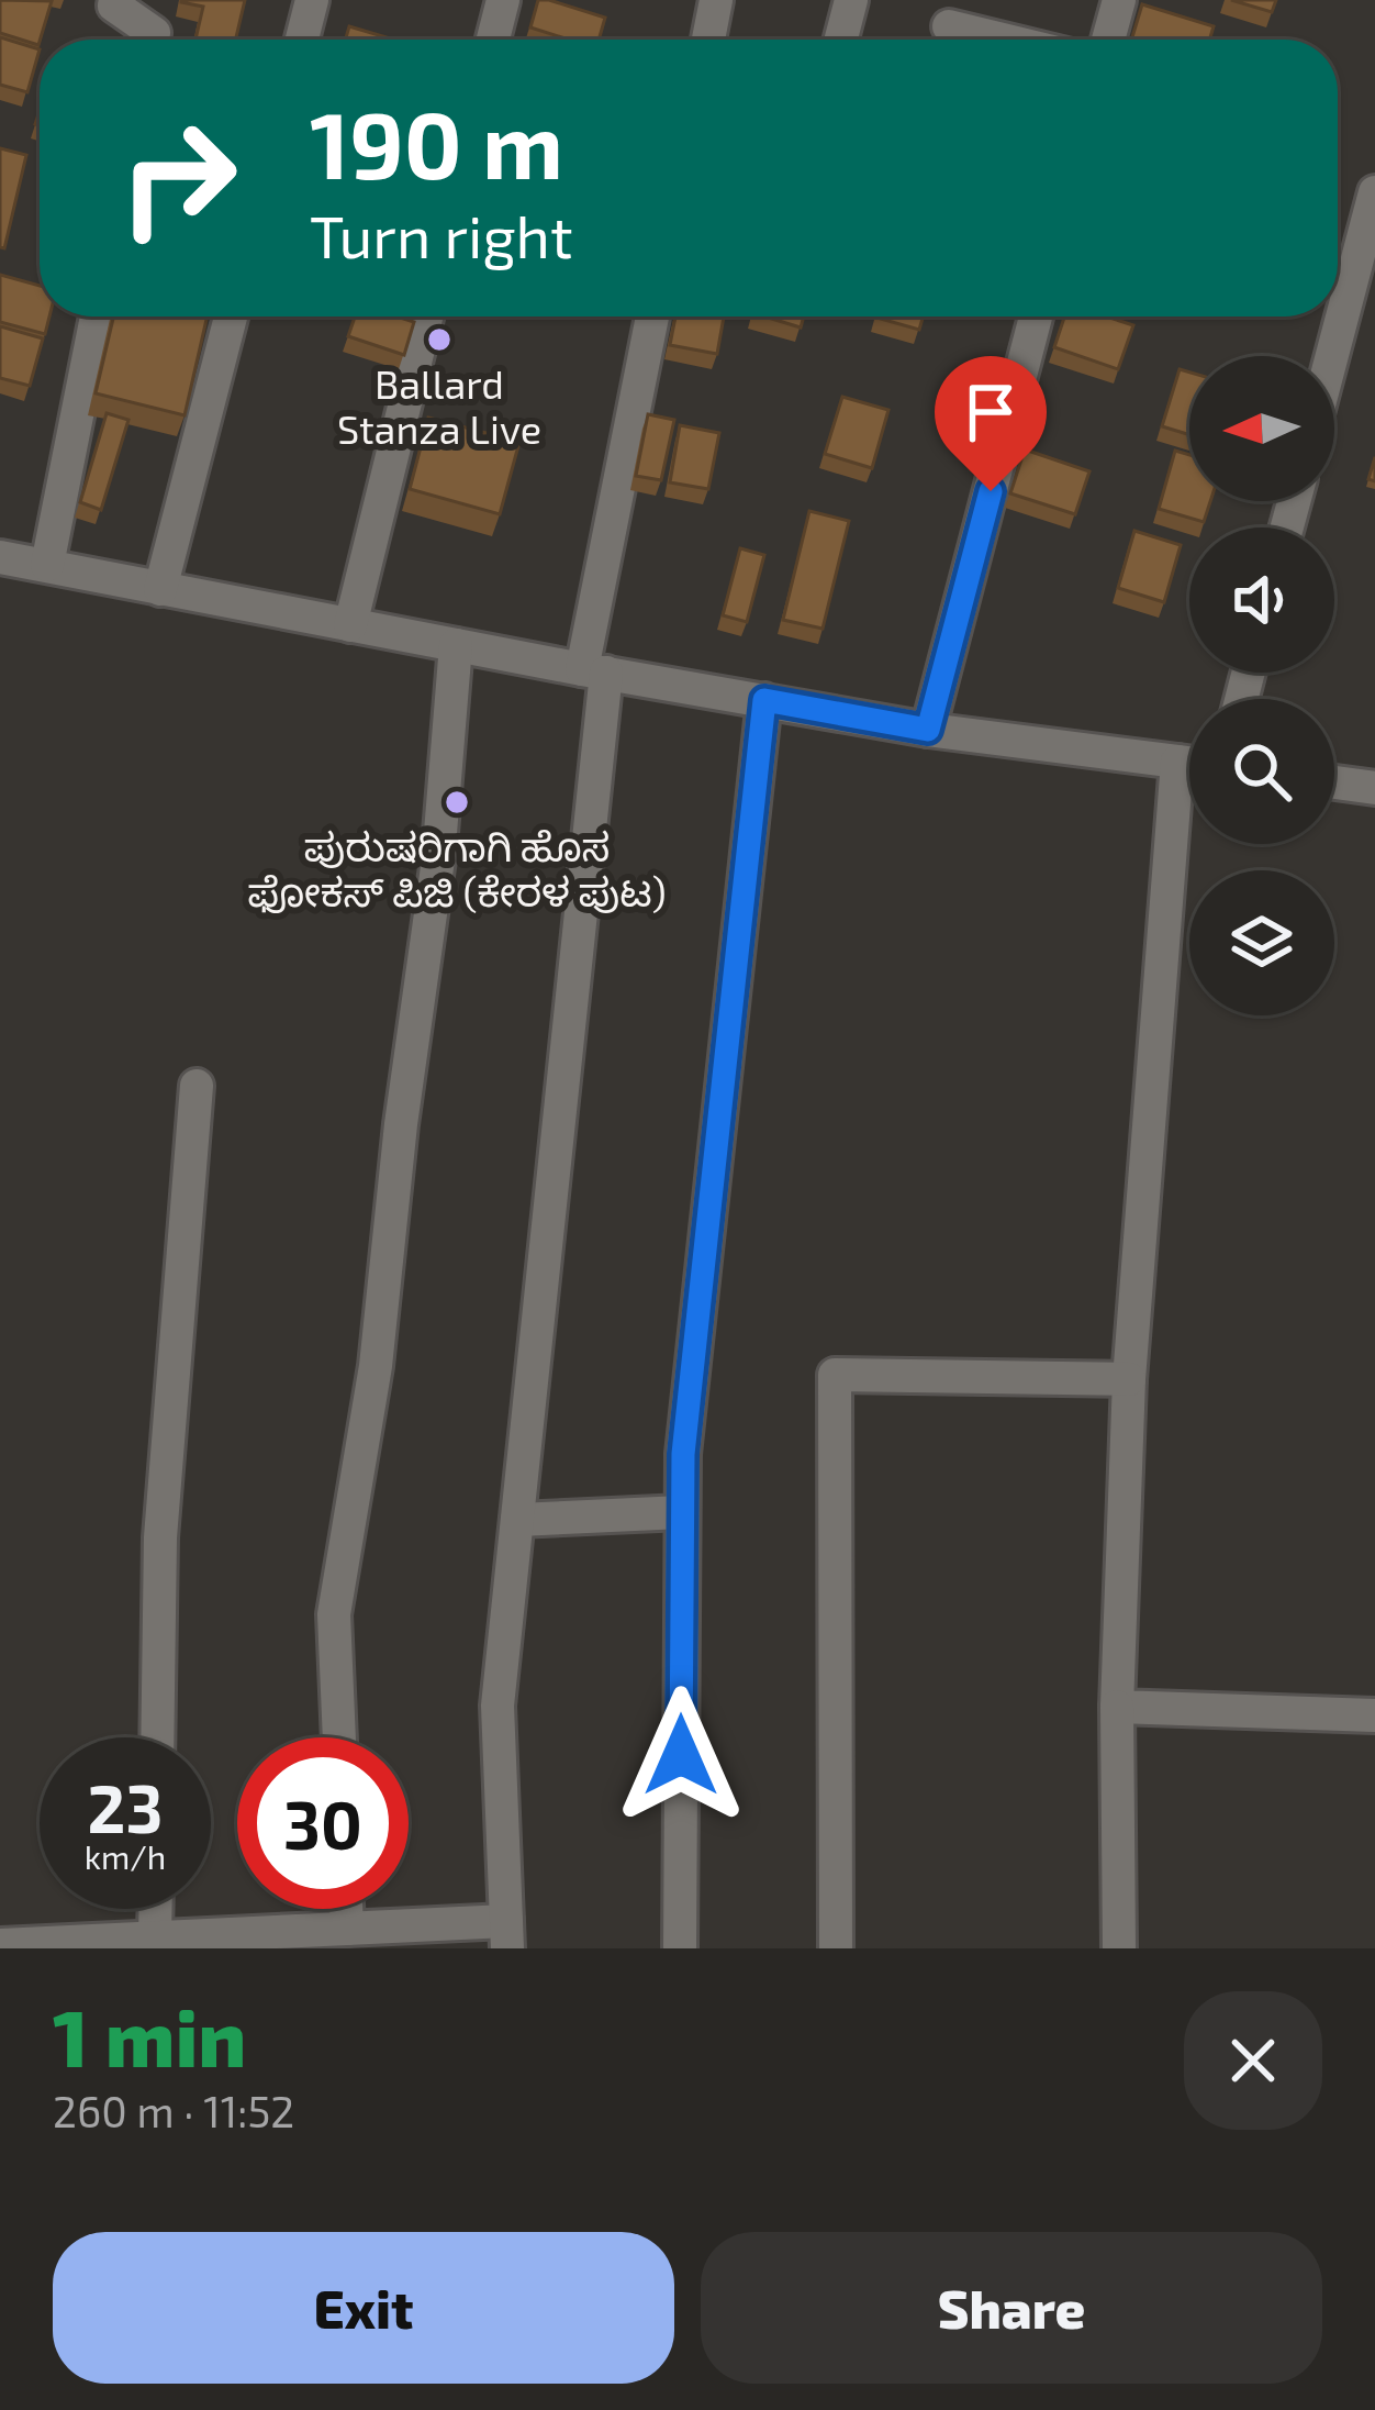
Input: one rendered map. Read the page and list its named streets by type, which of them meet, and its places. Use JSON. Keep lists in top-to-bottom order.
{
  "places": ["Ballard Stanza Live", "ಪುರುಷರಿಗಾಗಿ ಹೊಸ ಫೋಕಸ್ ಪಿಜಿ (ಕೇರಳ ಪುಟ)"],
  "north": "left",
  "page": {
    "turn": ["190 m", "Turn right"],
    "speed": "23 km/h",
    "limit": "30",
    "heading": ["1 min", "260 m · 11:52"],
    "buttons": ["Exit", "Share"]
  }
}
